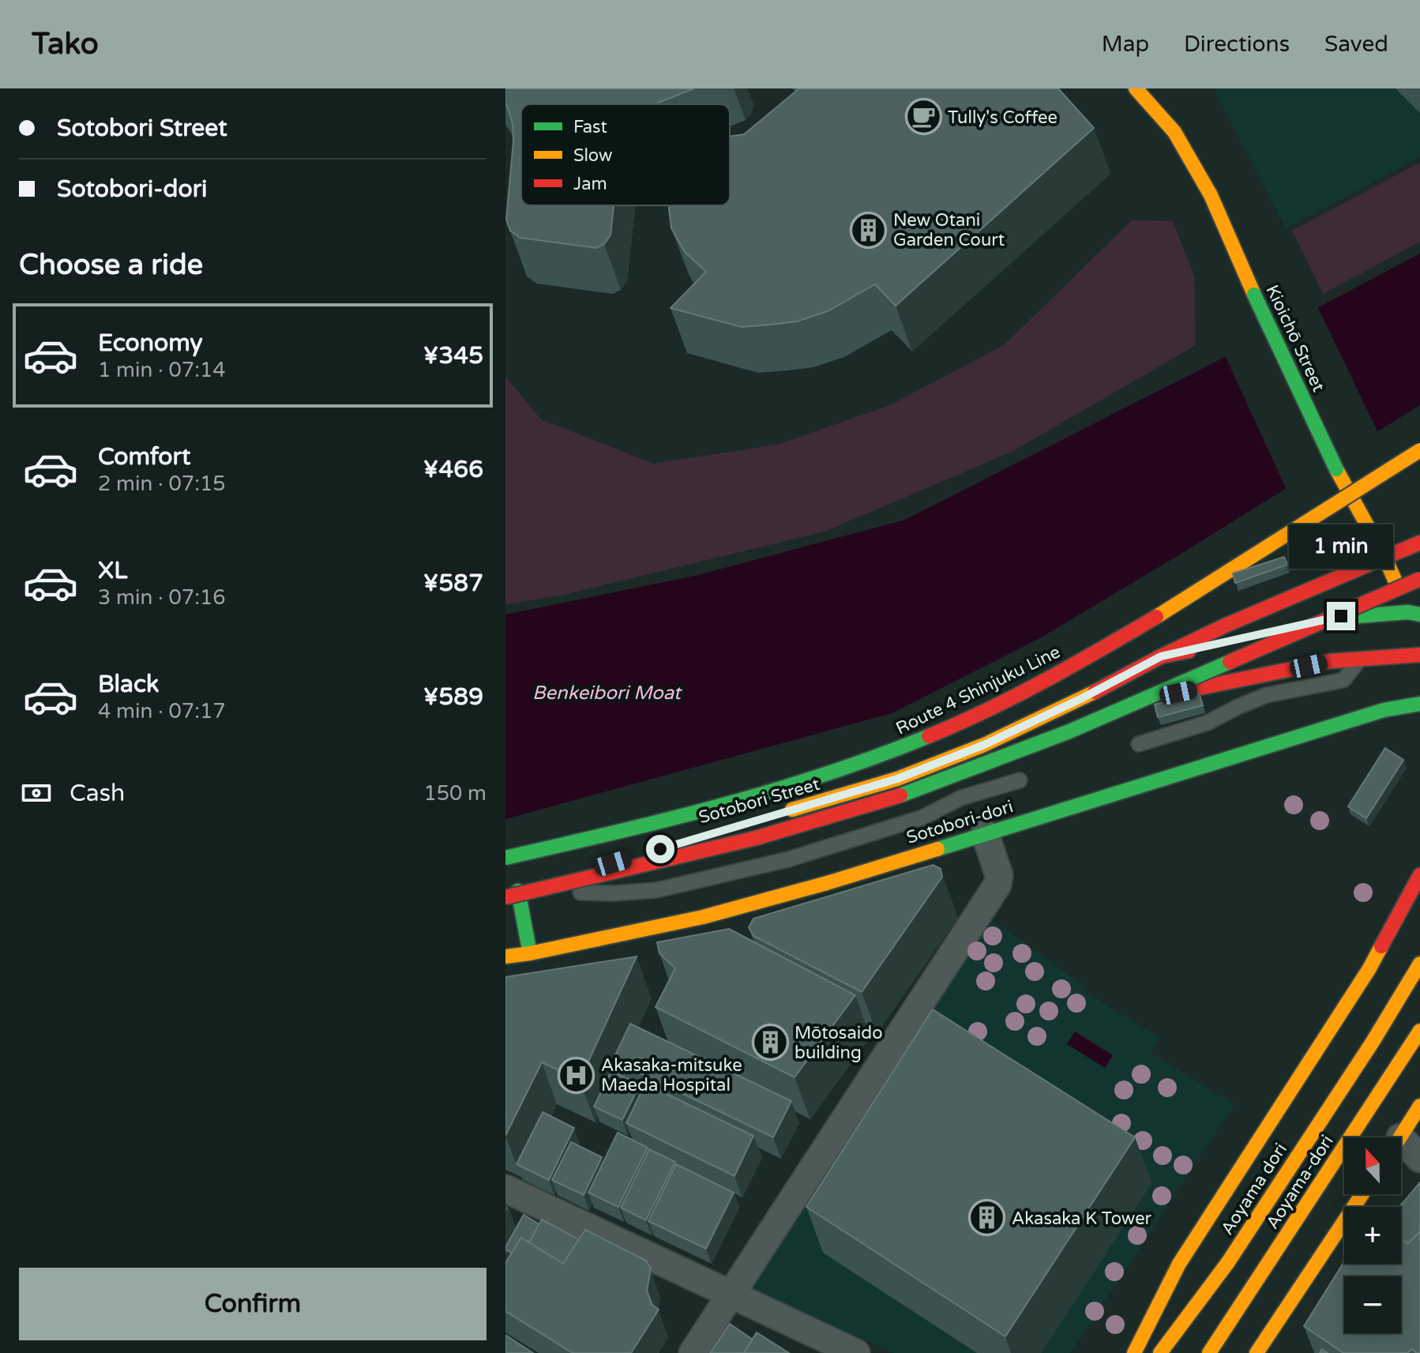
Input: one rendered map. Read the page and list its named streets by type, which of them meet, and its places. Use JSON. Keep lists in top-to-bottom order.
{
  "streets": {
    "main road": [
      "Kioichō Street",
      "Route 4 Shinjuku Line",
      "Sotobori Street",
      "Sotobori-dori",
      "Aoyama-dori",
      "Aoyama dori"
    ]
  },
  "water": ["Benkeibori Moat"],
  "places": {
    "cafe": ["Tully's Coffee"],
    "building": ["New Otani Garden Court", "Mōtosaido building", "Akasaka K Tower"],
    "hospital": ["Akasaka-mitsuke Maeda Hospital"]
  },
  "legend": ["Fast", "Slow", "Jam"],
  "north": "top",
  "page": {
    "header": "Tako",
    "nav": ["Map", "Directions", "Saved"],
    "banner": ["Sotobori Street", "Sotobori-dori"],
    "heading": "Choose a ride",
    "list": [
      {
        "name": "Economy",
        "note": "1 min · 07:14",
        "value": "¥345"
      },
      {
        "name": "Comfort",
        "note": "2 min · 07:15",
        "value": "¥466"
      },
      {
        "name": "XL",
        "note": "3 min · 07:16",
        "value": "¥587"
      },
      {
        "name": "Black",
        "note": "4 min · 07:17",
        "value": "¥589"
      }
    ],
    "bubble": "1 min",
    "pay": ["Cash", "150 m"],
    "map_buttons": ["+", "−"],
    "buttons": "Confirm"
  }
}
